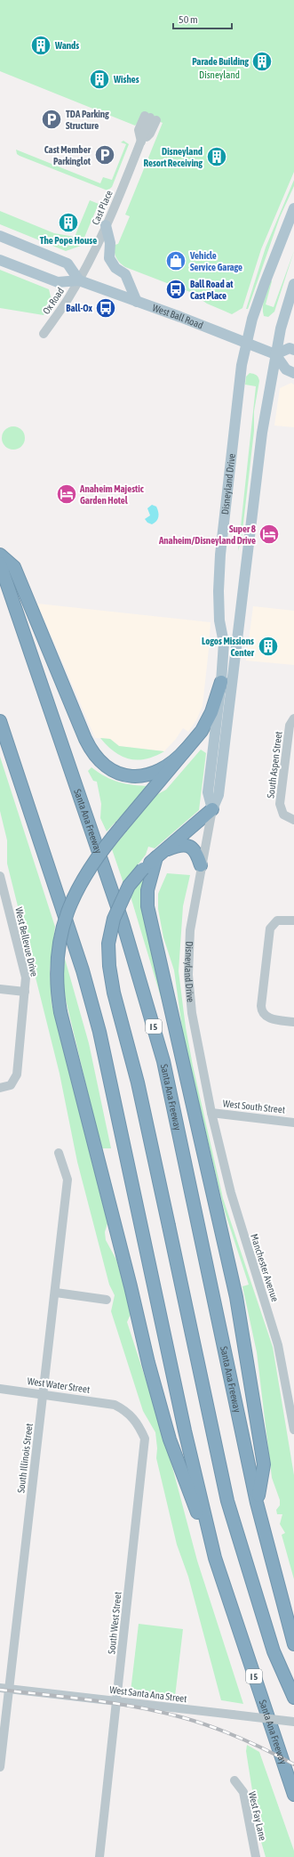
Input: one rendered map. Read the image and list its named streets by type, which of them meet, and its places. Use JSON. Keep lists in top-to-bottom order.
{
  "streets": {
    "highway": ["Santa Ana Freeway", "I 5"],
    "main road": ["West Ball Road", "Disneyland Drive"],
    "street": [
      "Cast Place",
      "Ox Road",
      "South Aspen Street",
      "West Bellevue Drive",
      "West South Street",
      "Manchester Avenue",
      "West Water Street",
      "South Illinois Street",
      "South West Street",
      "West Santa Ana Street",
      "West Fay Lane"
    ]
  },
  "crossings": [
    ["Cast Place", "Ox Road"],
    ["Cast Place", "West Ball Road"],
    ["Ox Road", "West Ball Road"],
    ["West Ball Road", "Disneyland Drive"],
    ["Disneyland Drive", "West South Street"],
    ["Disneyland Drive", "Manchester Avenue"],
    ["West South Street", "Manchester Avenue"],
    ["West Water Street", "South Illinois Street"],
    ["West Water Street", "South West Street"],
    ["South Illinois Street", "West Santa Ana Street"],
    ["South West Street", "West Santa Ana Street"]
  ],
  "parks": ["Disneyland"],
  "places": {
    "building": [
      "Wands",
      "Parade Building",
      "Wishes",
      "Disneyland Resort Receiving",
      "The Pope House",
      "Logos Missions Center"
    ],
    "parking": ["TDA Parking Structure", "Cast Member Parkinglot"],
    "shop": ["Vehicle Service Garage"],
    "bus stop": ["Ball Road at Cast Place", "Ball-Ox"],
    "hotel": ["Anaheim Majestic Garden Hotel", "Super 8 Anaheim/Disneyland Drive"]
  },
  "scale_bar": "50 m"
}
